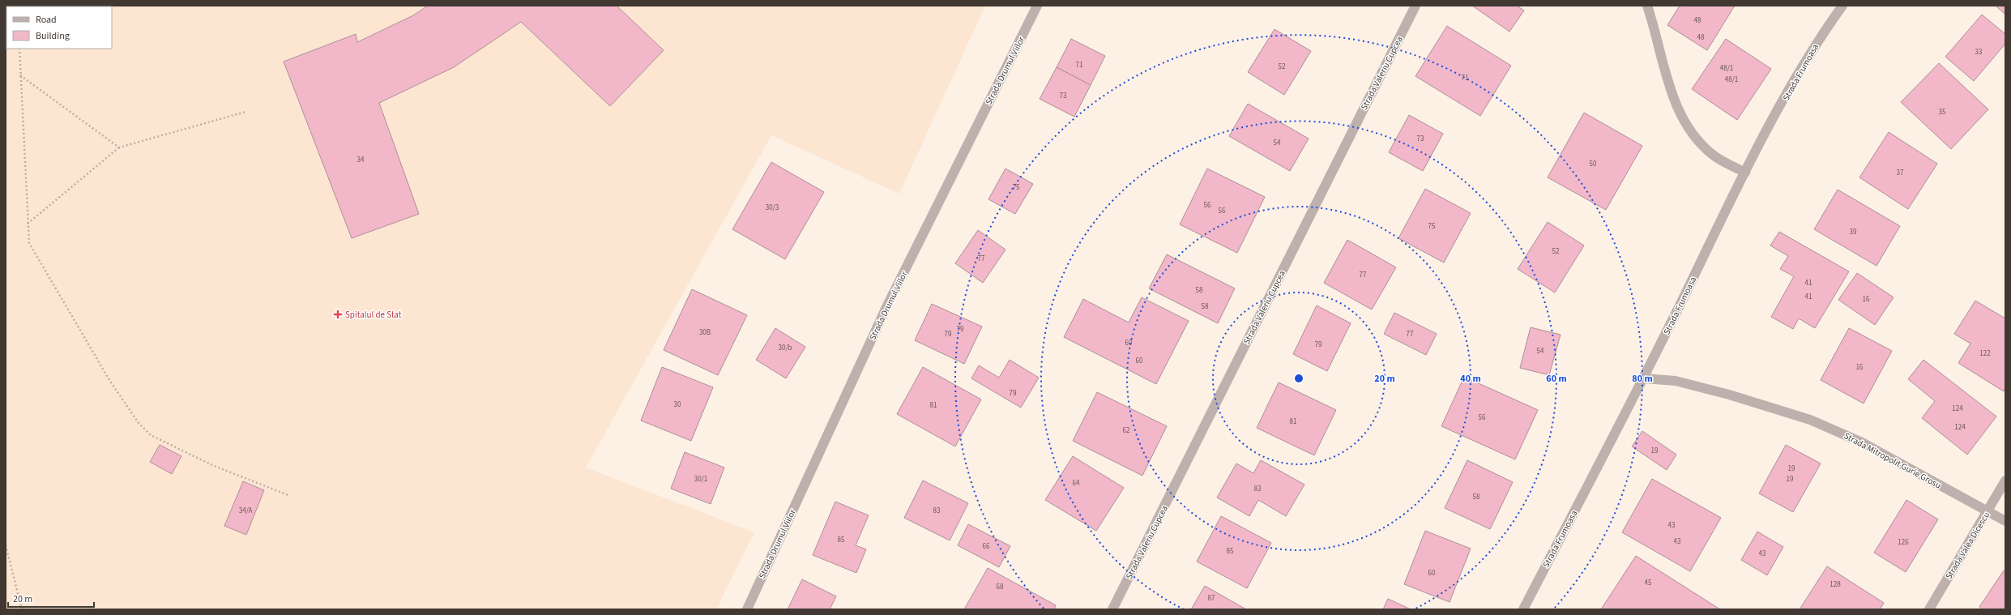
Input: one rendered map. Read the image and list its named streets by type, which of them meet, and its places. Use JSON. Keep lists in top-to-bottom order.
{
  "streets": {
    "street": [
      "Strada Drumul Viilor",
      "Strada Frumoasa",
      "Strada Valeriu Cupcea",
      "Strada Mitropolit Gurie Grosu",
      "Strada Valea Dicescu"
    ]
  },
  "crossings": [
    ["Strada Frumoasa", "Strada Mitropolit Gurie Grosu"],
    ["Strada Mitropolit Gurie Grosu", "Strada Valea Dicescu"]
  ],
  "places": {
    "health": ["Spitalul de Stat"]
  },
  "house_numbers": [
    "48",
    "48",
    "33",
    "71",
    "52",
    "48/1",
    "71",
    "48/1",
    "73",
    "35",
    "73",
    "54",
    "34",
    "50",
    "37",
    "75",
    "56",
    "30/3",
    "56",
    "75",
    "39",
    "52",
    "77",
    "77",
    "41",
    "58",
    "41",
    "16",
    "58",
    "79",
    "30B",
    "79",
    "77",
    "60",
    "79",
    "30/b",
    "54",
    "122",
    "60",
    "16",
    "79",
    "30",
    "81",
    "124",
    "56",
    "81",
    "124",
    "62",
    "19",
    "19",
    "30/1",
    "19",
    "64",
    "83",
    "58",
    "34/A",
    "83",
    "43",
    "85",
    "43",
    "126",
    "66",
    "85",
    "43",
    "60",
    "45",
    "128",
    "68",
    "87"
  ],
  "legend": ["Road", "Building"],
  "scale_bar": "20 m",
  "rings": [
    "20 m",
    "40 m",
    "60 m",
    "80 m"
  ]
}
